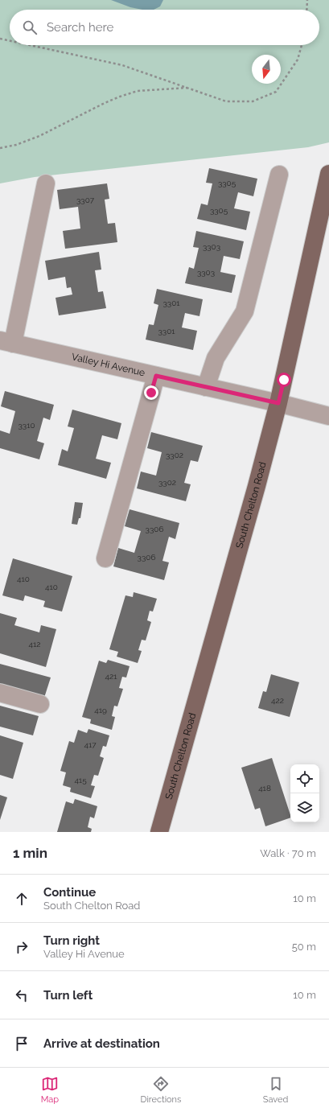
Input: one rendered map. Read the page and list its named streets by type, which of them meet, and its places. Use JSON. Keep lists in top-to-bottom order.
{
  "streets": {
    "main road": ["South Chelton Road"],
    "street": ["Valley Hi Avenue"]
  },
  "crossings": [
    ["Valley Hi Avenue", "South Chelton Road"]
  ],
  "house_numbers": [
    "3305",
    "3307",
    "3305",
    "3303",
    "3303",
    "3301",
    "3301",
    "3310",
    "3302",
    "3302",
    "3306",
    "3306",
    "410",
    "410",
    "412",
    "421",
    "422",
    "419",
    "417",
    "415",
    "418"
  ],
  "north": "bottom",
  "page": {
    "search": "Search here",
    "heading": ["1 min", "Walk · 70 m"],
    "list": [
      ["Continue", "South Chelton Road", "10 m"],
      ["Turn right", "Valley Hi Avenue", "50 m"],
      ["Turn left", "10 m"],
      "Arrive at destination"
    ],
    "nav": ["Map", "Directions", "Saved"]
  }
}
